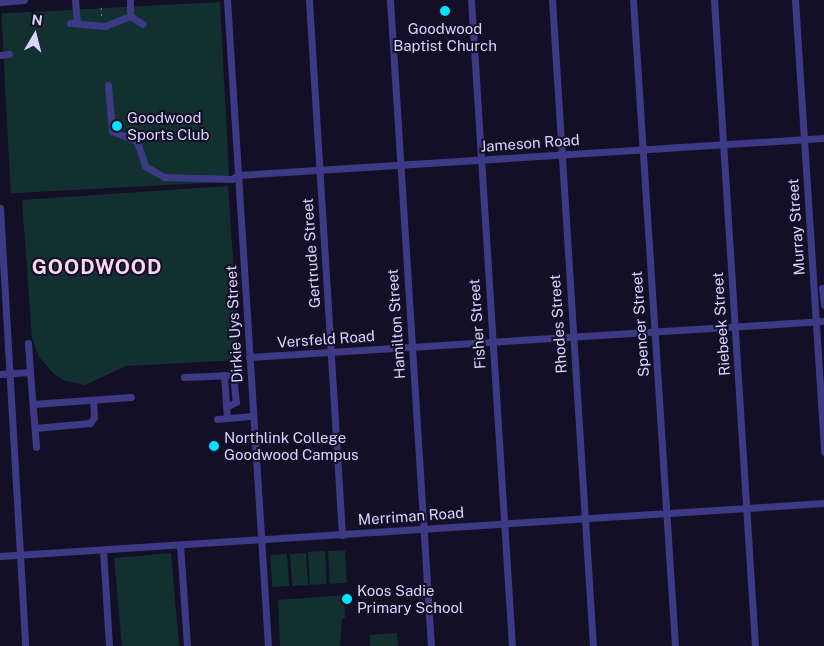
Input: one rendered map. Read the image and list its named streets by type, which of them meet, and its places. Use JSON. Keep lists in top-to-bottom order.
{
  "streets": {
    "street": [
      "Jameson Road",
      "Murray Street",
      "Gertrude Street",
      "Dirkie Uys Street",
      "Hamilton Street",
      "Fisher Street",
      "Rhodes Street",
      "Spencer Street",
      "Riebeek Street",
      "Versfeld Road",
      "Merriman Road"
    ]
  },
  "crossings": [
    ["Jameson Road", "Murray Street"],
    ["Jameson Road", "Gertrude Street"],
    ["Jameson Road", "Dirkie Uys Street"],
    ["Jameson Road", "Hamilton Street"],
    ["Jameson Road", "Fisher Street"],
    ["Jameson Road", "Rhodes Street"],
    ["Jameson Road", "Spencer Street"],
    ["Jameson Road", "Riebeek Street"],
    ["Murray Street", "Versfeld Road"],
    ["Gertrude Street", "Versfeld Road"],
    ["Gertrude Street", "Merriman Road"],
    ["Dirkie Uys Street", "Versfeld Road"],
    ["Dirkie Uys Street", "Merriman Road"],
    ["Hamilton Street", "Versfeld Road"],
    ["Hamilton Street", "Merriman Road"],
    ["Fisher Street", "Versfeld Road"],
    ["Fisher Street", "Merriman Road"],
    ["Rhodes Street", "Versfeld Road"],
    ["Rhodes Street", "Merriman Road"],
    ["Spencer Street", "Versfeld Road"],
    ["Spencer Street", "Merriman Road"],
    ["Riebeek Street", "Versfeld Road"],
    ["Riebeek Street", "Merriman Road"]
  ],
  "districts": ["GOODWOOD"],
  "places": [
    "Goodwood Baptist Church",
    "Goodwood Sports Club",
    "Northlink College Goodwood Campus",
    "Koos Sadie Primary School"
  ],
  "north": "top"
}
